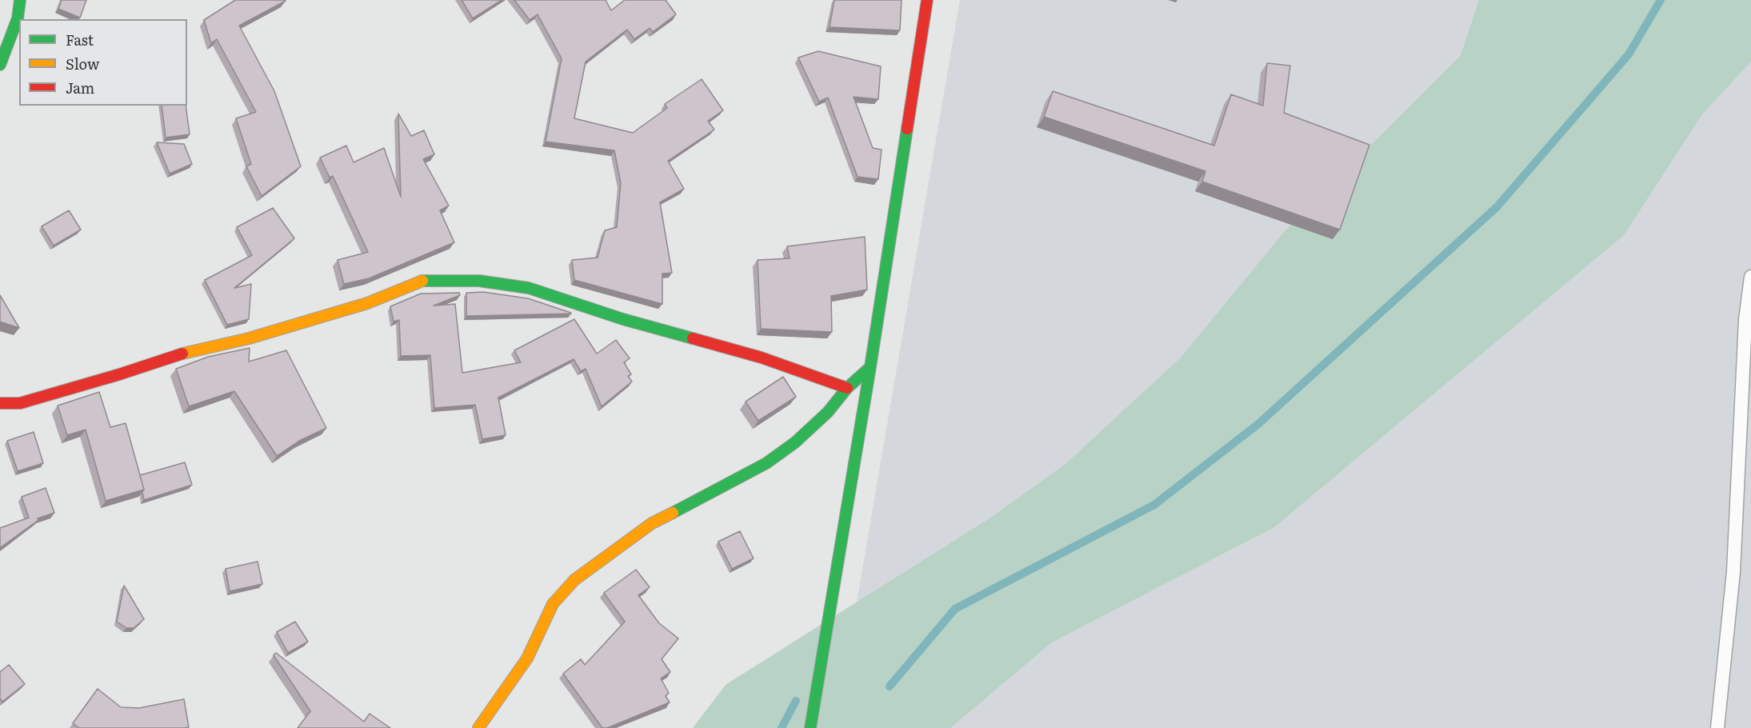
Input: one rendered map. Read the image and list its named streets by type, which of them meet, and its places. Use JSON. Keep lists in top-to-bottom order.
{
  "legend": ["Fast", "Slow", "Jam"]
}
